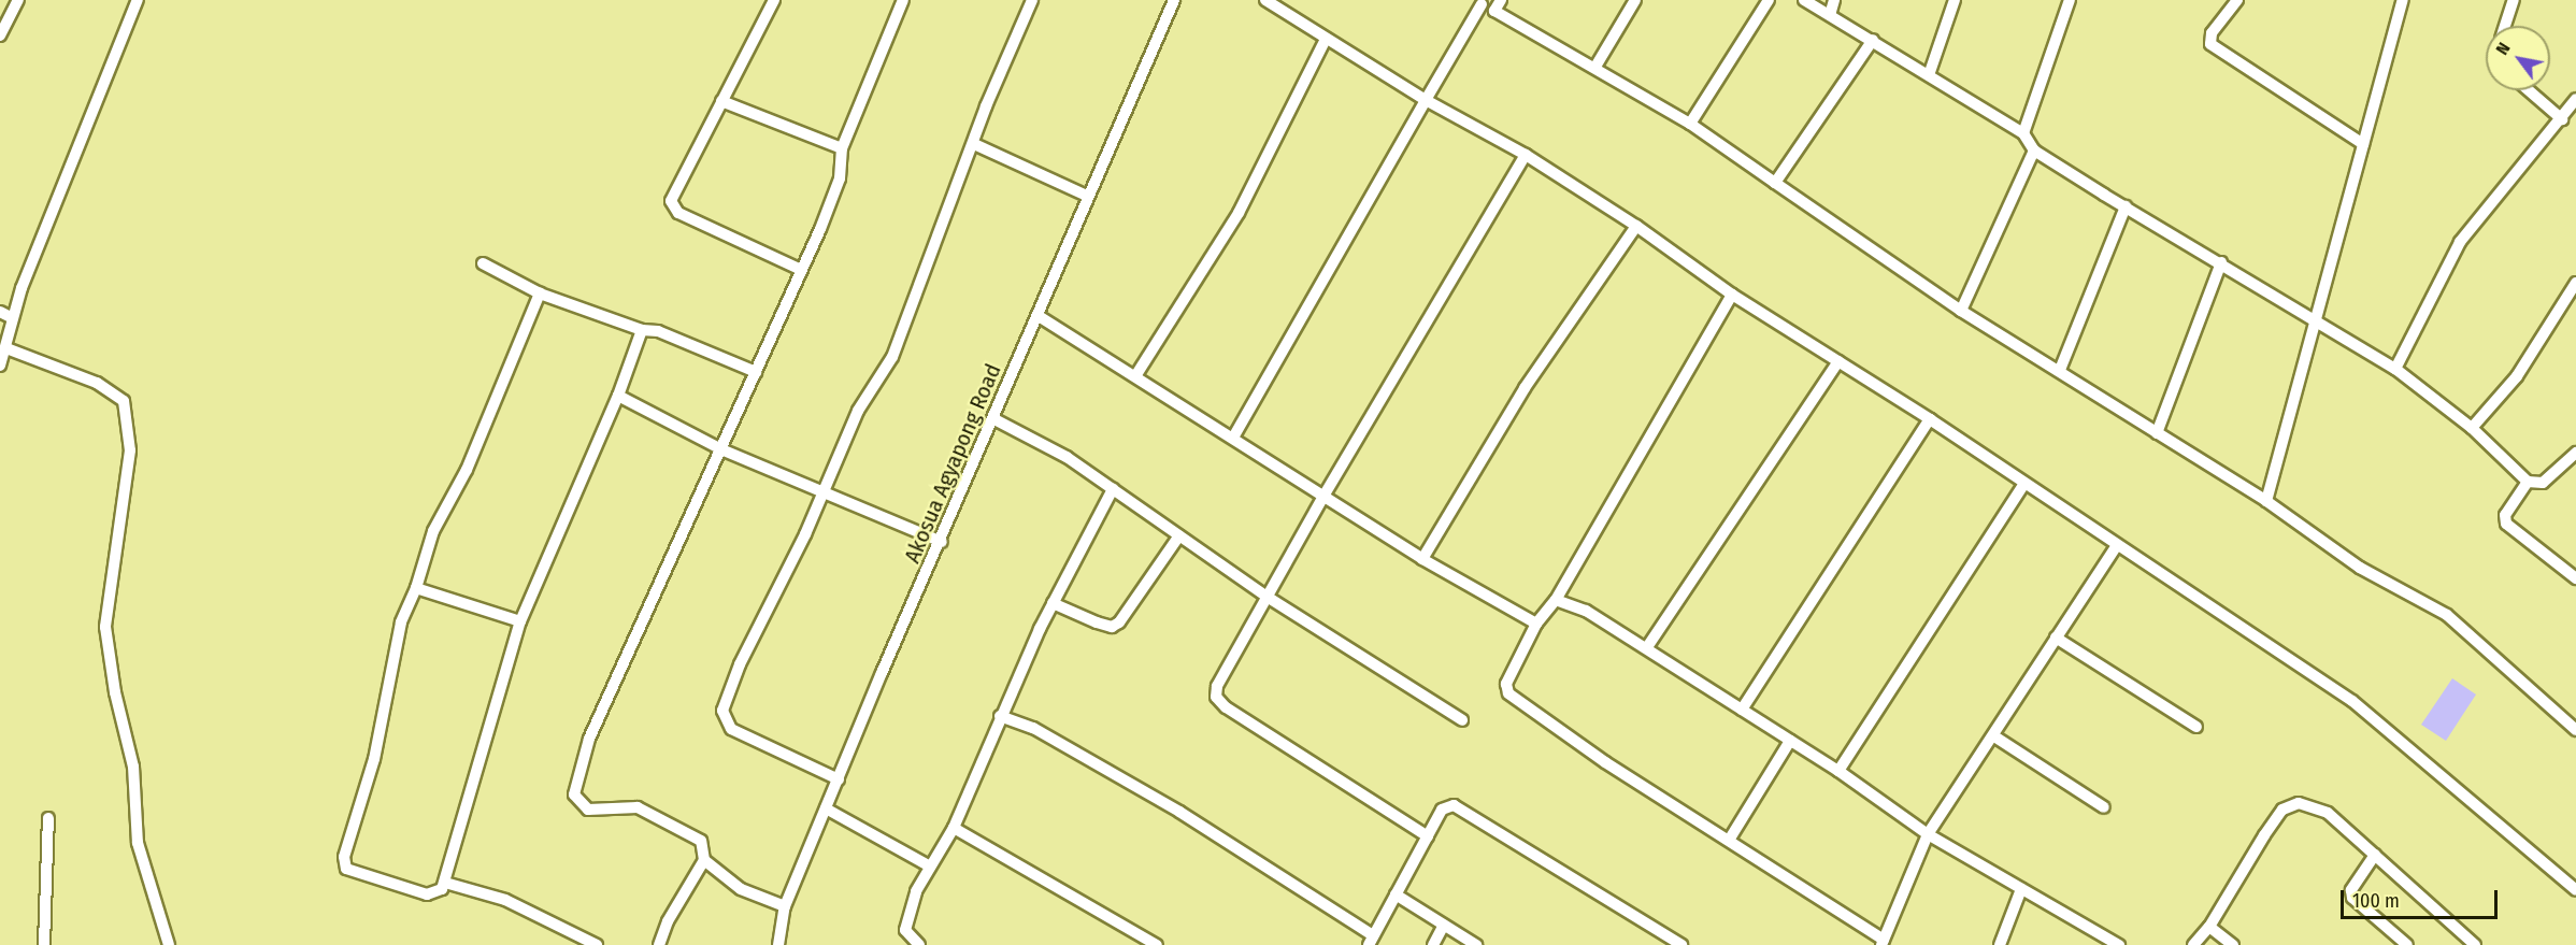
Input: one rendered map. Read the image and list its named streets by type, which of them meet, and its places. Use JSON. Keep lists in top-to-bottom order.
{
  "streets": {
    "street": ["Akosua Agyapong Road"]
  },
  "scale_bar": "100 m",
  "north": "top left"
}
